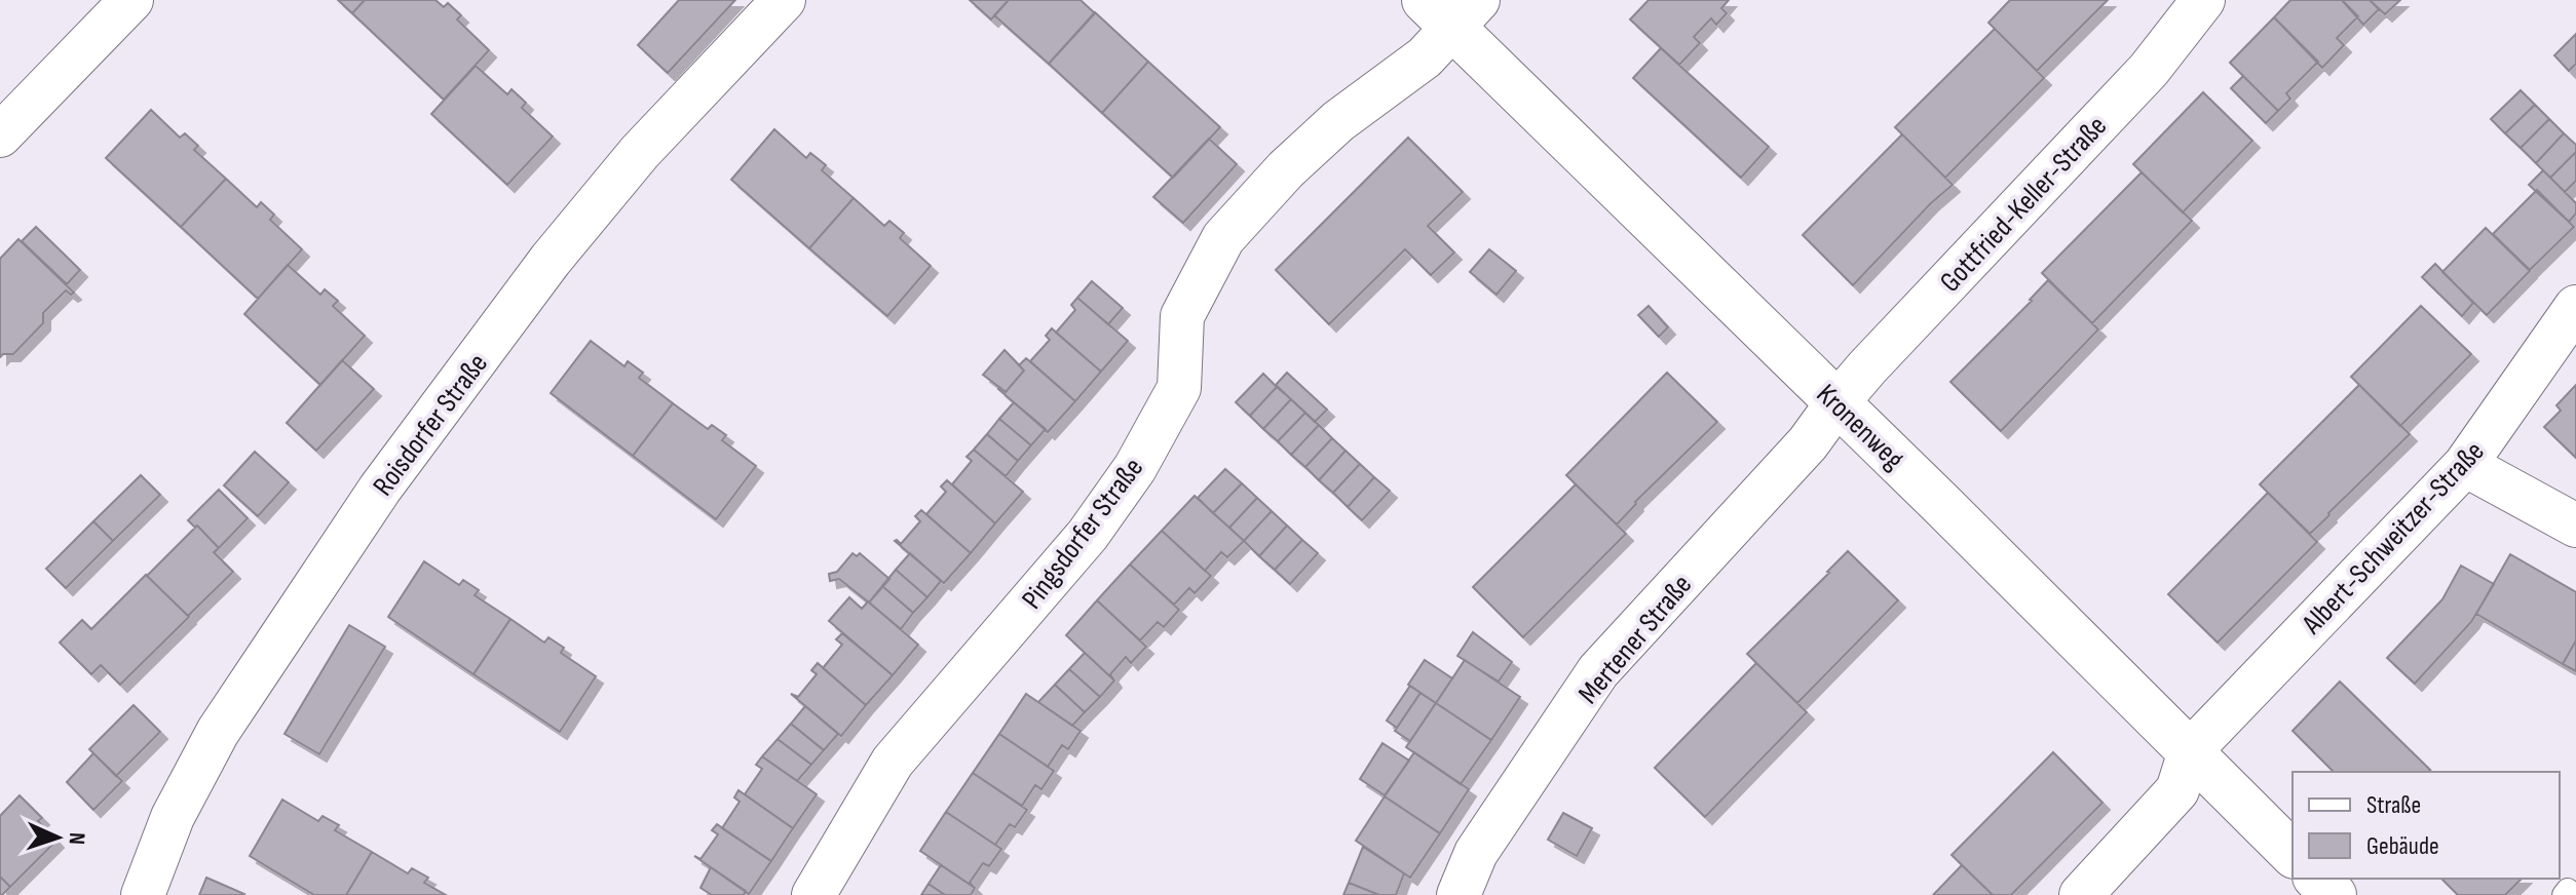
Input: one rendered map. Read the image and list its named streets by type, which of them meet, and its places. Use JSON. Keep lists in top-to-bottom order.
{
  "streets": {
    "street": [
      "Gottfried-Keller-Straße",
      "Roisdorfer Straße",
      "Kronenweg",
      "Pingsdorfer Straße",
      "Albert-Schweitzer-Straße",
      "Mertener Straße"
    ]
  },
  "crossings": [
    ["Gottfried-Keller-Straße", "Kronenweg"],
    ["Gottfried-Keller-Straße", "Mertener Straße"],
    ["Kronenweg", "Pingsdorfer Straße"],
    ["Kronenweg", "Albert-Schweitzer-Straße"],
    ["Kronenweg", "Mertener Straße"]
  ],
  "legend": ["Straße", "Gebäude"],
  "north": "right"
}
